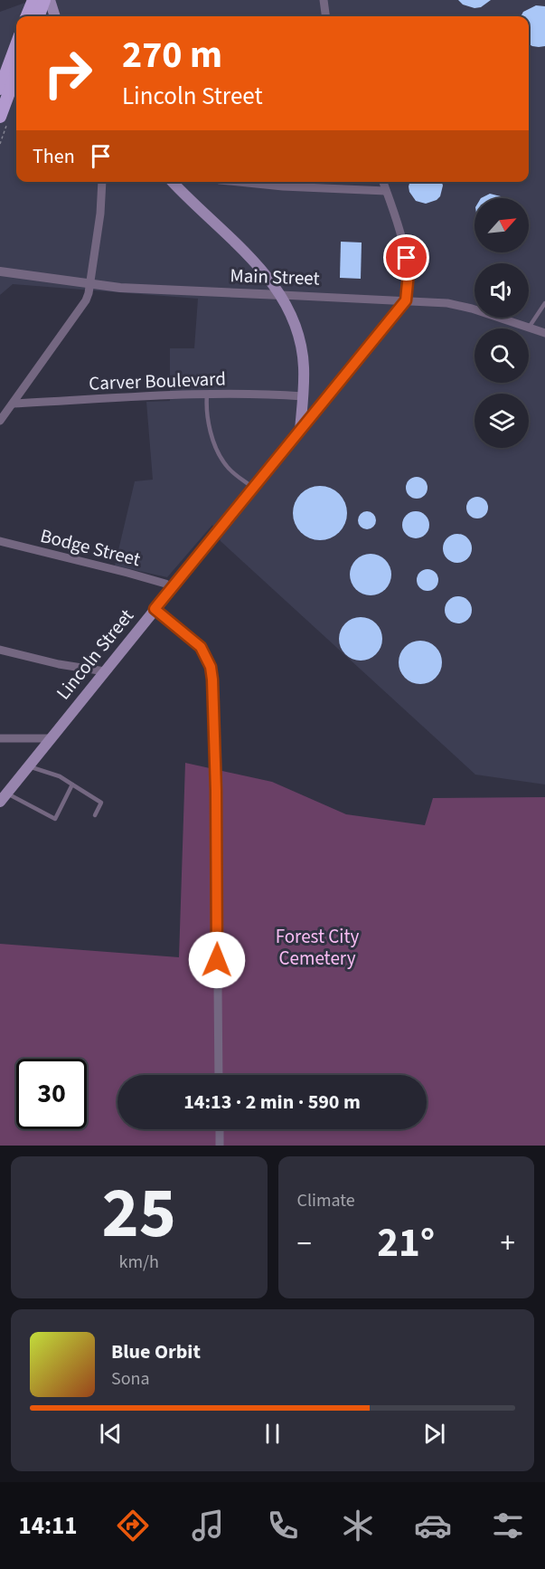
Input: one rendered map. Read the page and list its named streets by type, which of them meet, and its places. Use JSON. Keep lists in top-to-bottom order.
{
  "streets": {
    "main road": ["Lincoln Street"],
    "street": ["Main Street", "Carver Boulevard", "Bodge Street"]
  },
  "crossings": [
    ["Main Street", "Lincoln Street"],
    ["Bodge Street", "Lincoln Street"]
  ],
  "parks": ["Forest City Cemetery"],
  "north": "top right",
  "page": {
    "turn": ["270 m", "Lincoln Street"],
    "then": "Then",
    "limit": "30",
    "trip": "14:13 · 2 min · 590 m",
    "tile": [
      ["25", "km/h"],
      "Climate"
    ],
    "heat": ["−", "21°", "+"],
    "song": ["Blue Orbit", "Sona"],
    "tabs": "14:11"
  }
}
